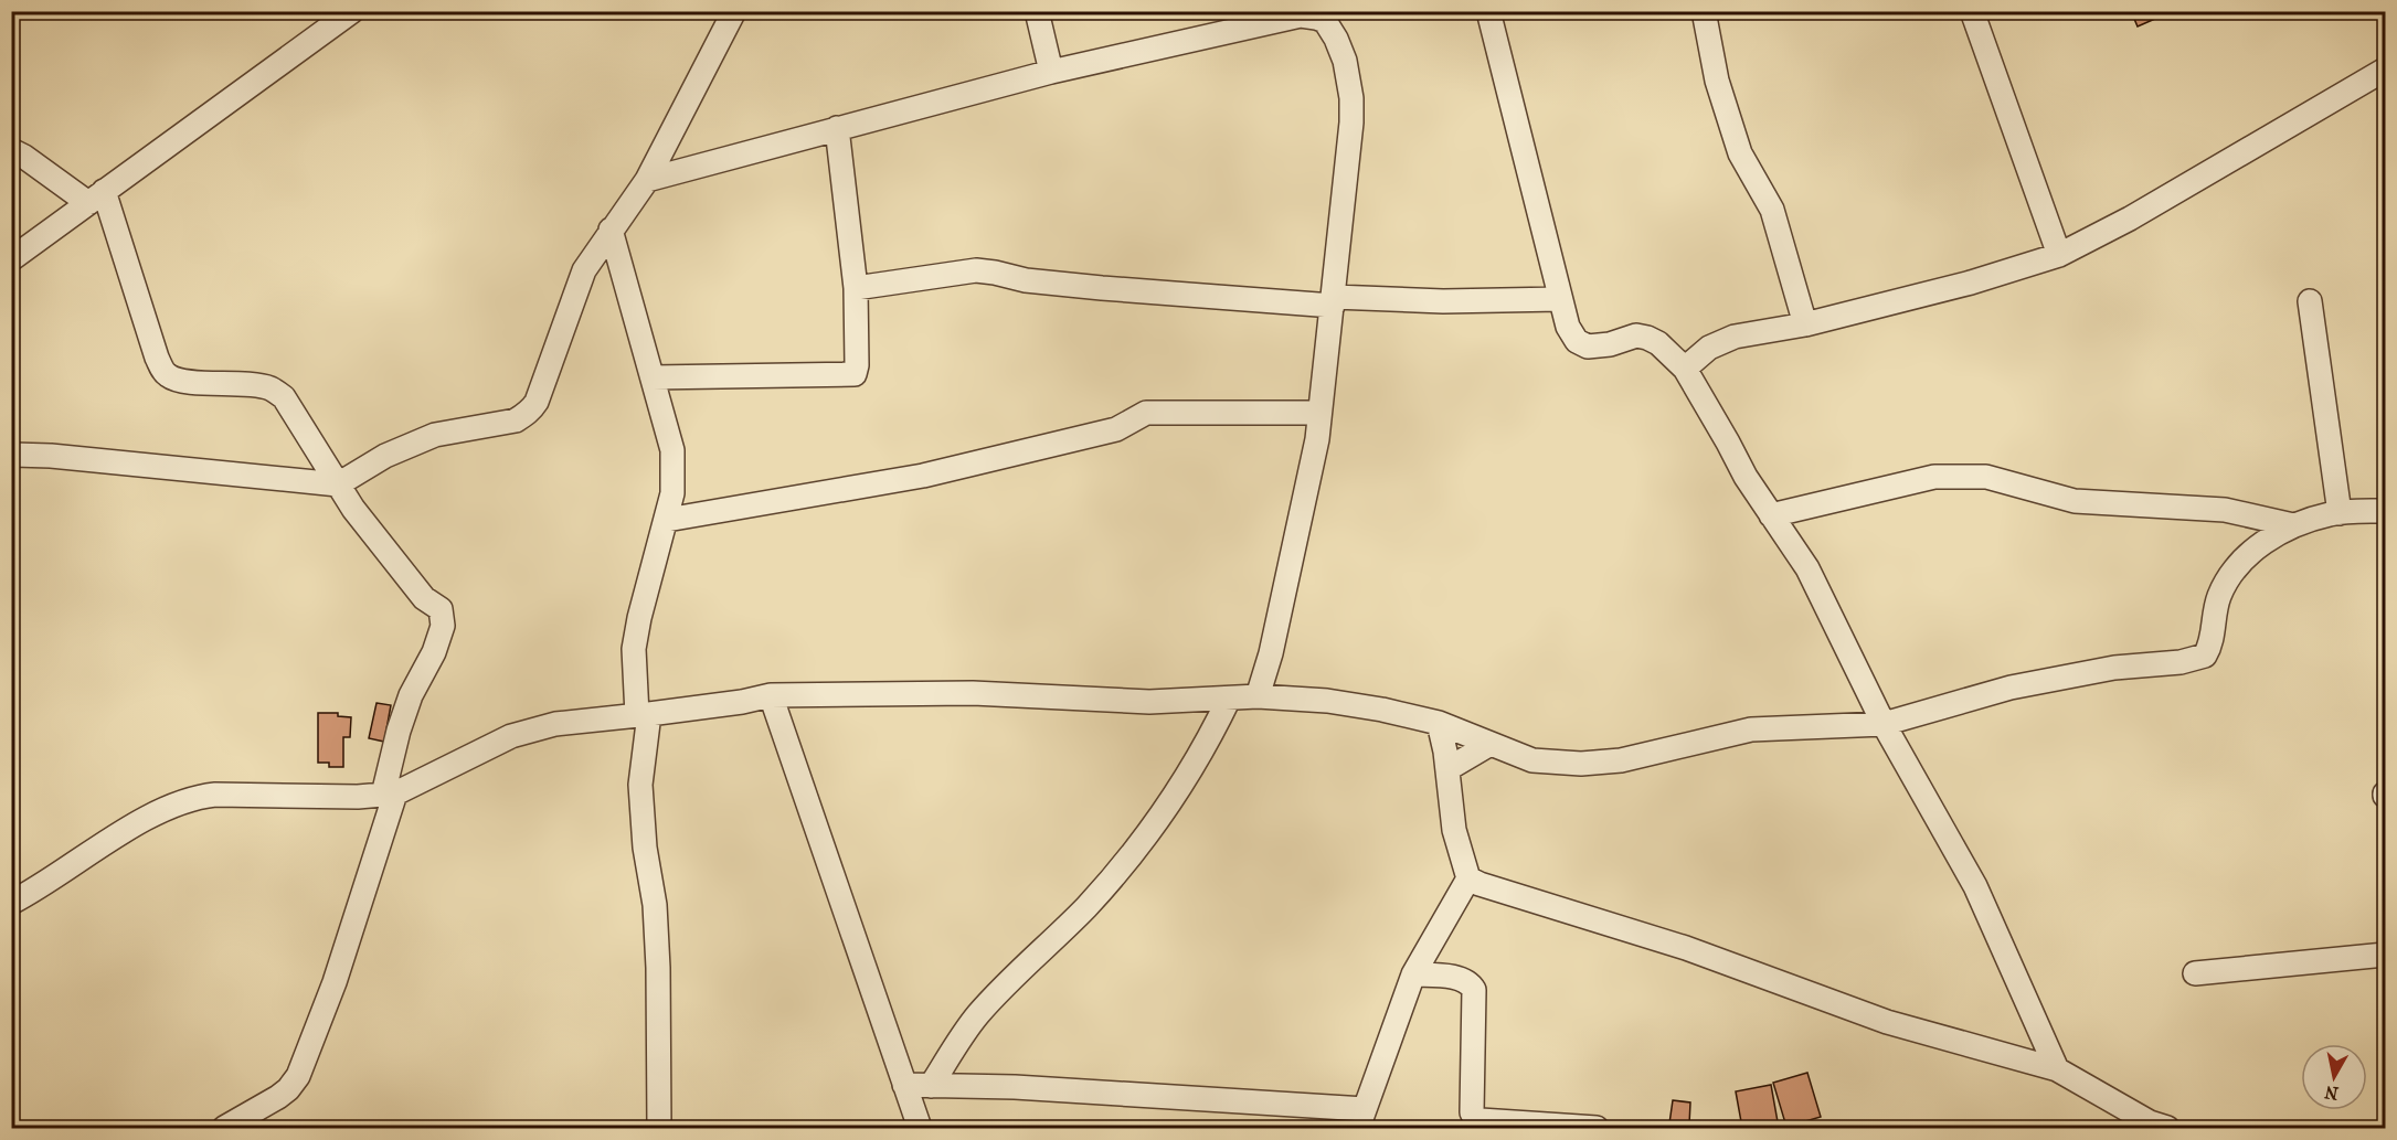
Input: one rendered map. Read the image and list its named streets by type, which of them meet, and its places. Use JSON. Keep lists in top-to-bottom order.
{
  "north": "bottom"
}
